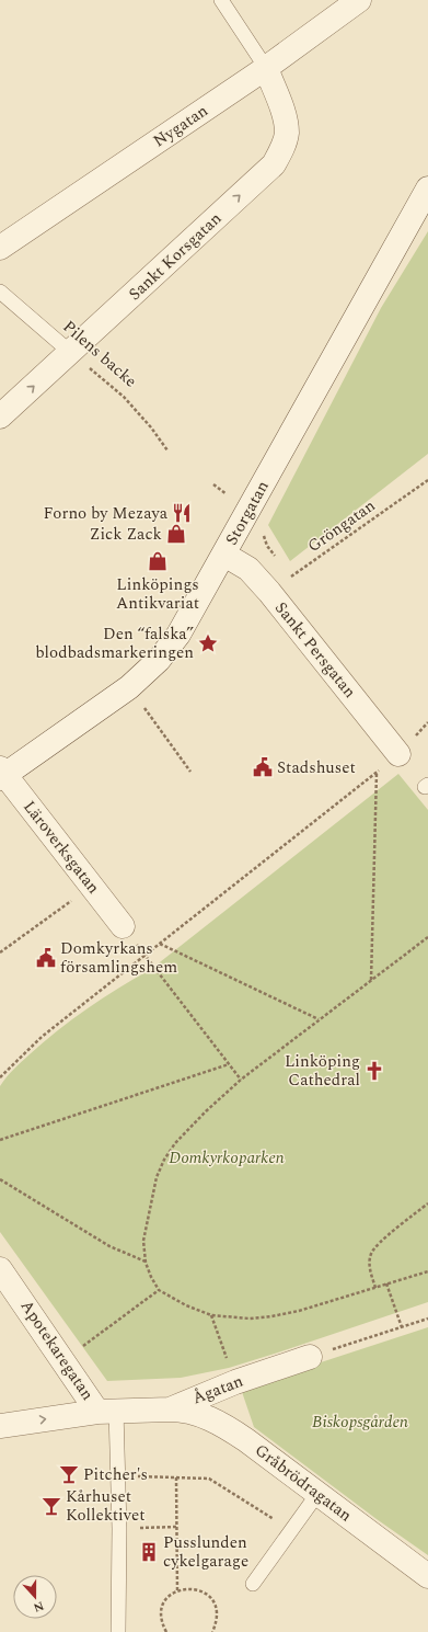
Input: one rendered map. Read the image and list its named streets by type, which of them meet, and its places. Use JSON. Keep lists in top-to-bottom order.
{
  "streets": {
    "street": [
      "Nygatan",
      "Sankt Korsgatan",
      "Storgatan",
      "Sankt Persgatan",
      "Läroverksgatan",
      "Apotekaregatan",
      "Ågatan",
      "Gråbrödragatan"
    ],
    "lane": ["Pilens backe"],
    "path": ["Gröngatan"]
  },
  "crossings": [
    ["Nygatan", "Sankt Korsgatan"],
    ["Sankt Korsgatan", "Pilens backe"],
    ["Storgatan", "Sankt Persgatan"],
    ["Storgatan", "Läroverksgatan"],
    ["Gröngatan", "Sankt Persgatan"],
    ["Apotekaregatan", "Ågatan"],
    ["Ågatan", "Gråbrödragatan"]
  ],
  "one_way": ["Sankt Korsgatan"],
  "parks": ["Domkyrkoparken", "Biskopsgården"],
  "places": {
    "restaurant": ["Forno by Mezaya"],
    "shop": ["Zick Zack", "Linköpings Antikvariat"],
    "place": ["Den “falska” blodbadsmarkeringen"],
    "public building": ["Stadshuset", "Domkyrkans församlingshem"],
    "church": ["Linköping Cathedral"],
    "bar": ["Pitcher's", "Kårhuset Kollektivet"],
    "building": ["Pusslunden cykelgarage"]
  },
  "north": "bottom"
}
